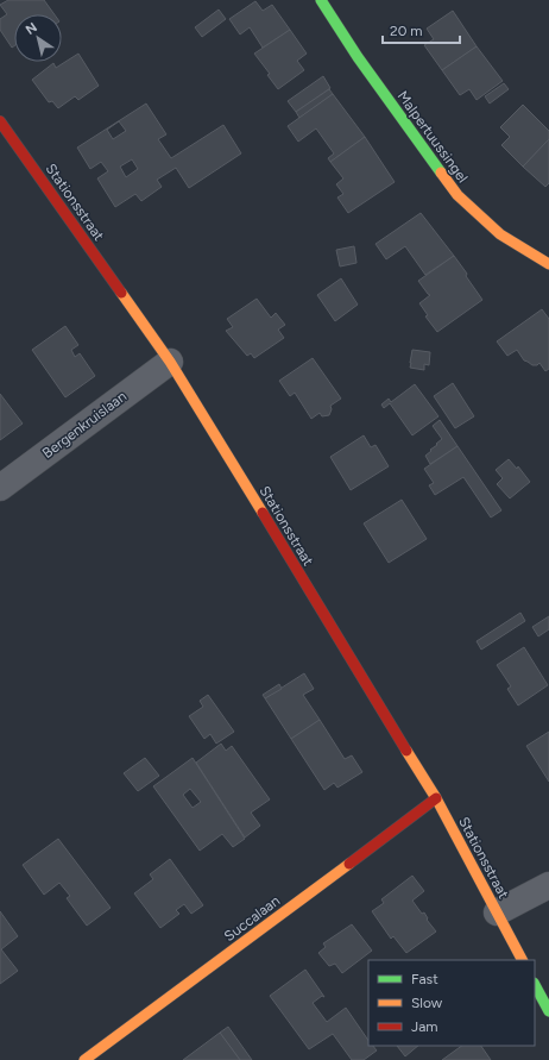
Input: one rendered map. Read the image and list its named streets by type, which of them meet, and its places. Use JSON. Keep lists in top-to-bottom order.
{
  "streets": {
    "street": [
      "Malpertuussingel",
      "Stationsstraat",
      "Bergenkruislaan",
      "Succalaan"
    ]
  },
  "crossings": [
    ["Stationsstraat", "Bergenkruislaan"],
    ["Stationsstraat", "Succalaan"]
  ],
  "legend": ["Fast", "Slow", "Jam"],
  "scale_bar": "20 m",
  "north": "top left"
}
